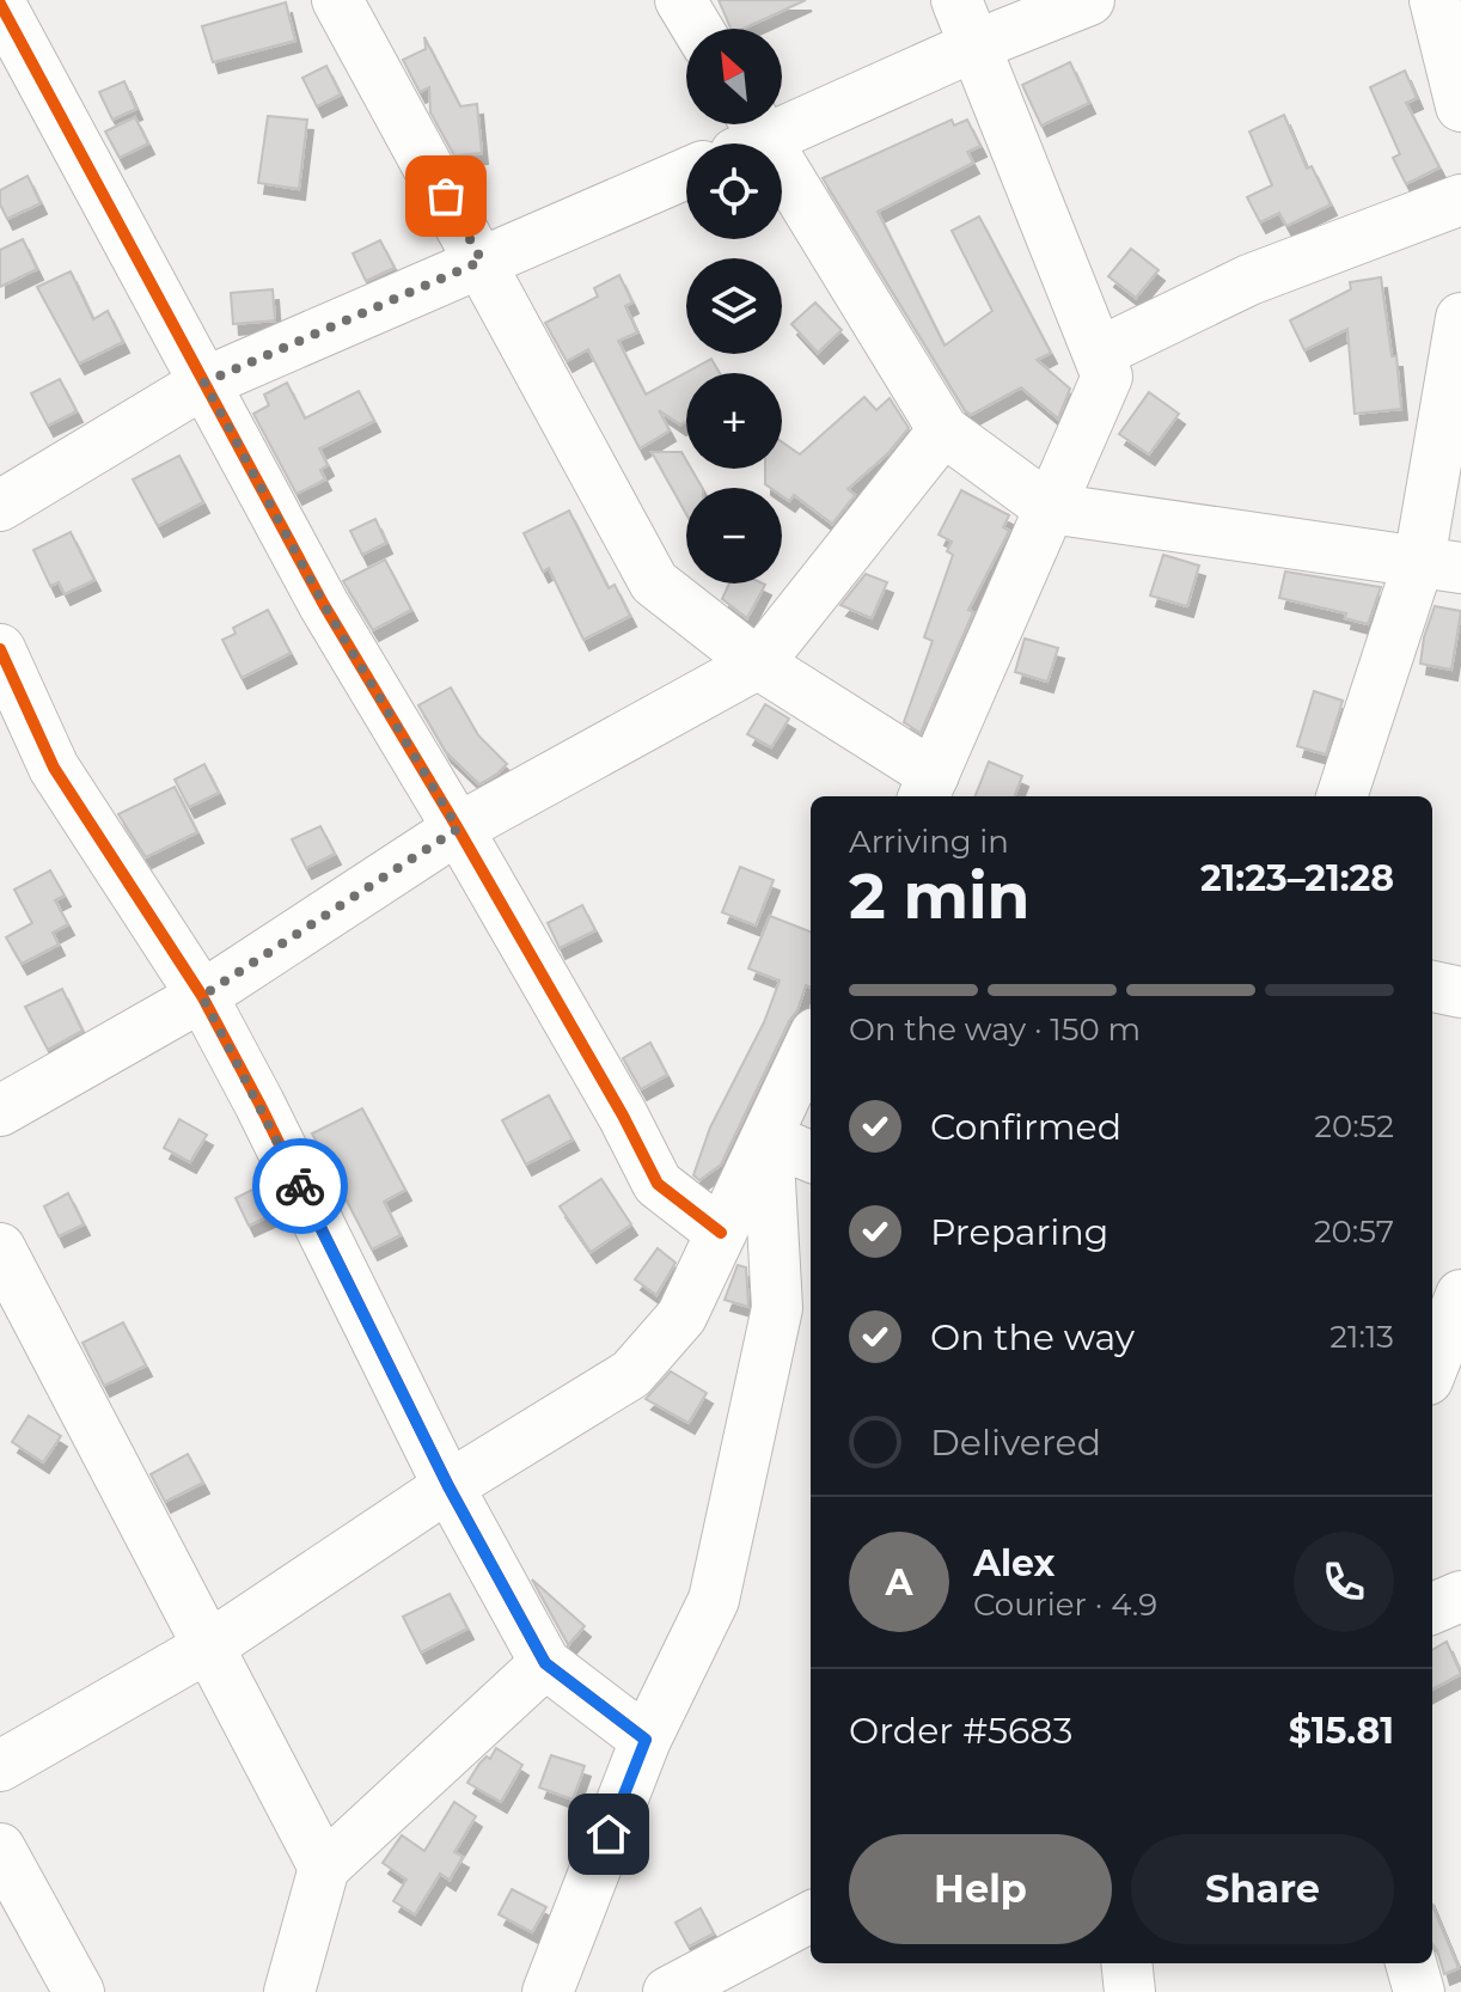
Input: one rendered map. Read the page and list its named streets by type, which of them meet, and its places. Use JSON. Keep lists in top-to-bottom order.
{
  "north": "top left",
  "page": {
    "map_buttons": ["+", "−"],
    "heading": ["2 min", "Arriving in", "21:23–21:28"],
    "panel": [
      "Alex",
      "Courier · 4.9",
      "Order #5683",
      "$15.81"
    ],
    "bar": "On the way · 150 m",
    "list": [
      ["Confirmed", "20:52"],
      ["Preparing", "20:57"],
      ["On the way", "21:13"],
      "Delivered"
    ],
    "round": "A",
    "buttons": ["Help", "Share"]
  }
}
